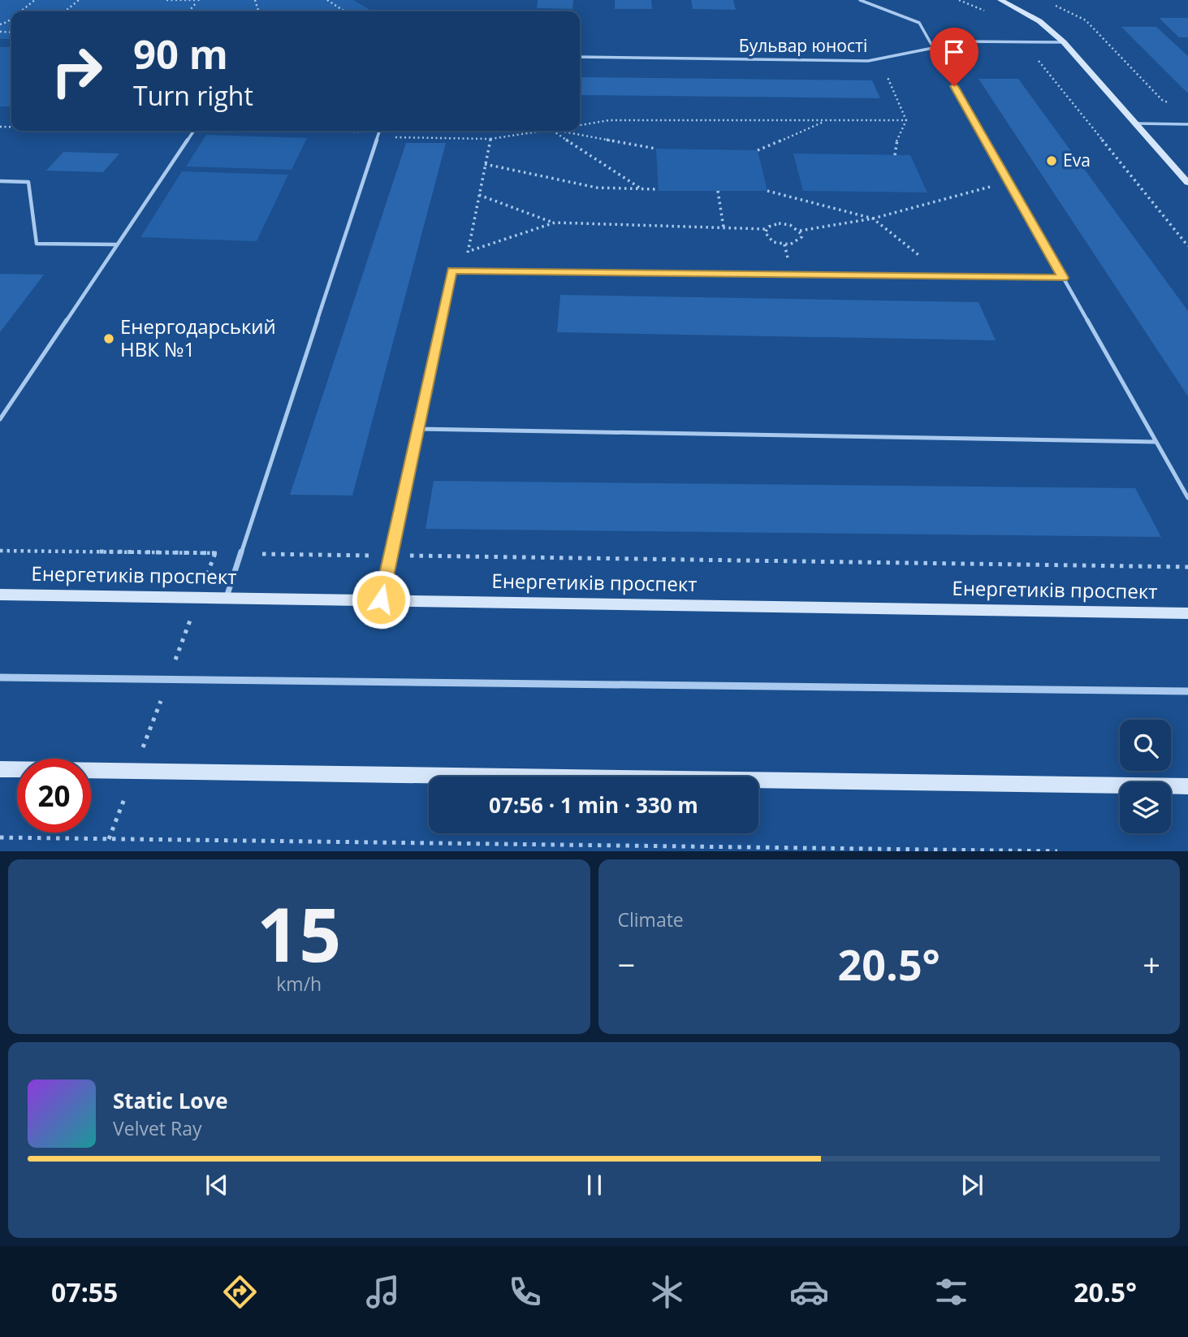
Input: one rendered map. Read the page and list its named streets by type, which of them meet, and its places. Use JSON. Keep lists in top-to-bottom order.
{
  "streets": {
    "street": ["Енергетиків проспект"],
    "lane": ["Бульвар юності"]
  },
  "places": ["Eva", "Енергодарський НВК №1"],
  "page": {
    "turn": ["90 m", "Turn right"],
    "limit": "20",
    "trip": "07:56 · 1 min · 330 m",
    "tile": [
      ["15", "km/h"],
      "Climate"
    ],
    "heat": ["−", "20.5°", "+"],
    "song": ["Static Love", "Velvet Ray"],
    "tabs": ["07:55", "20.5°"]
  }
}
